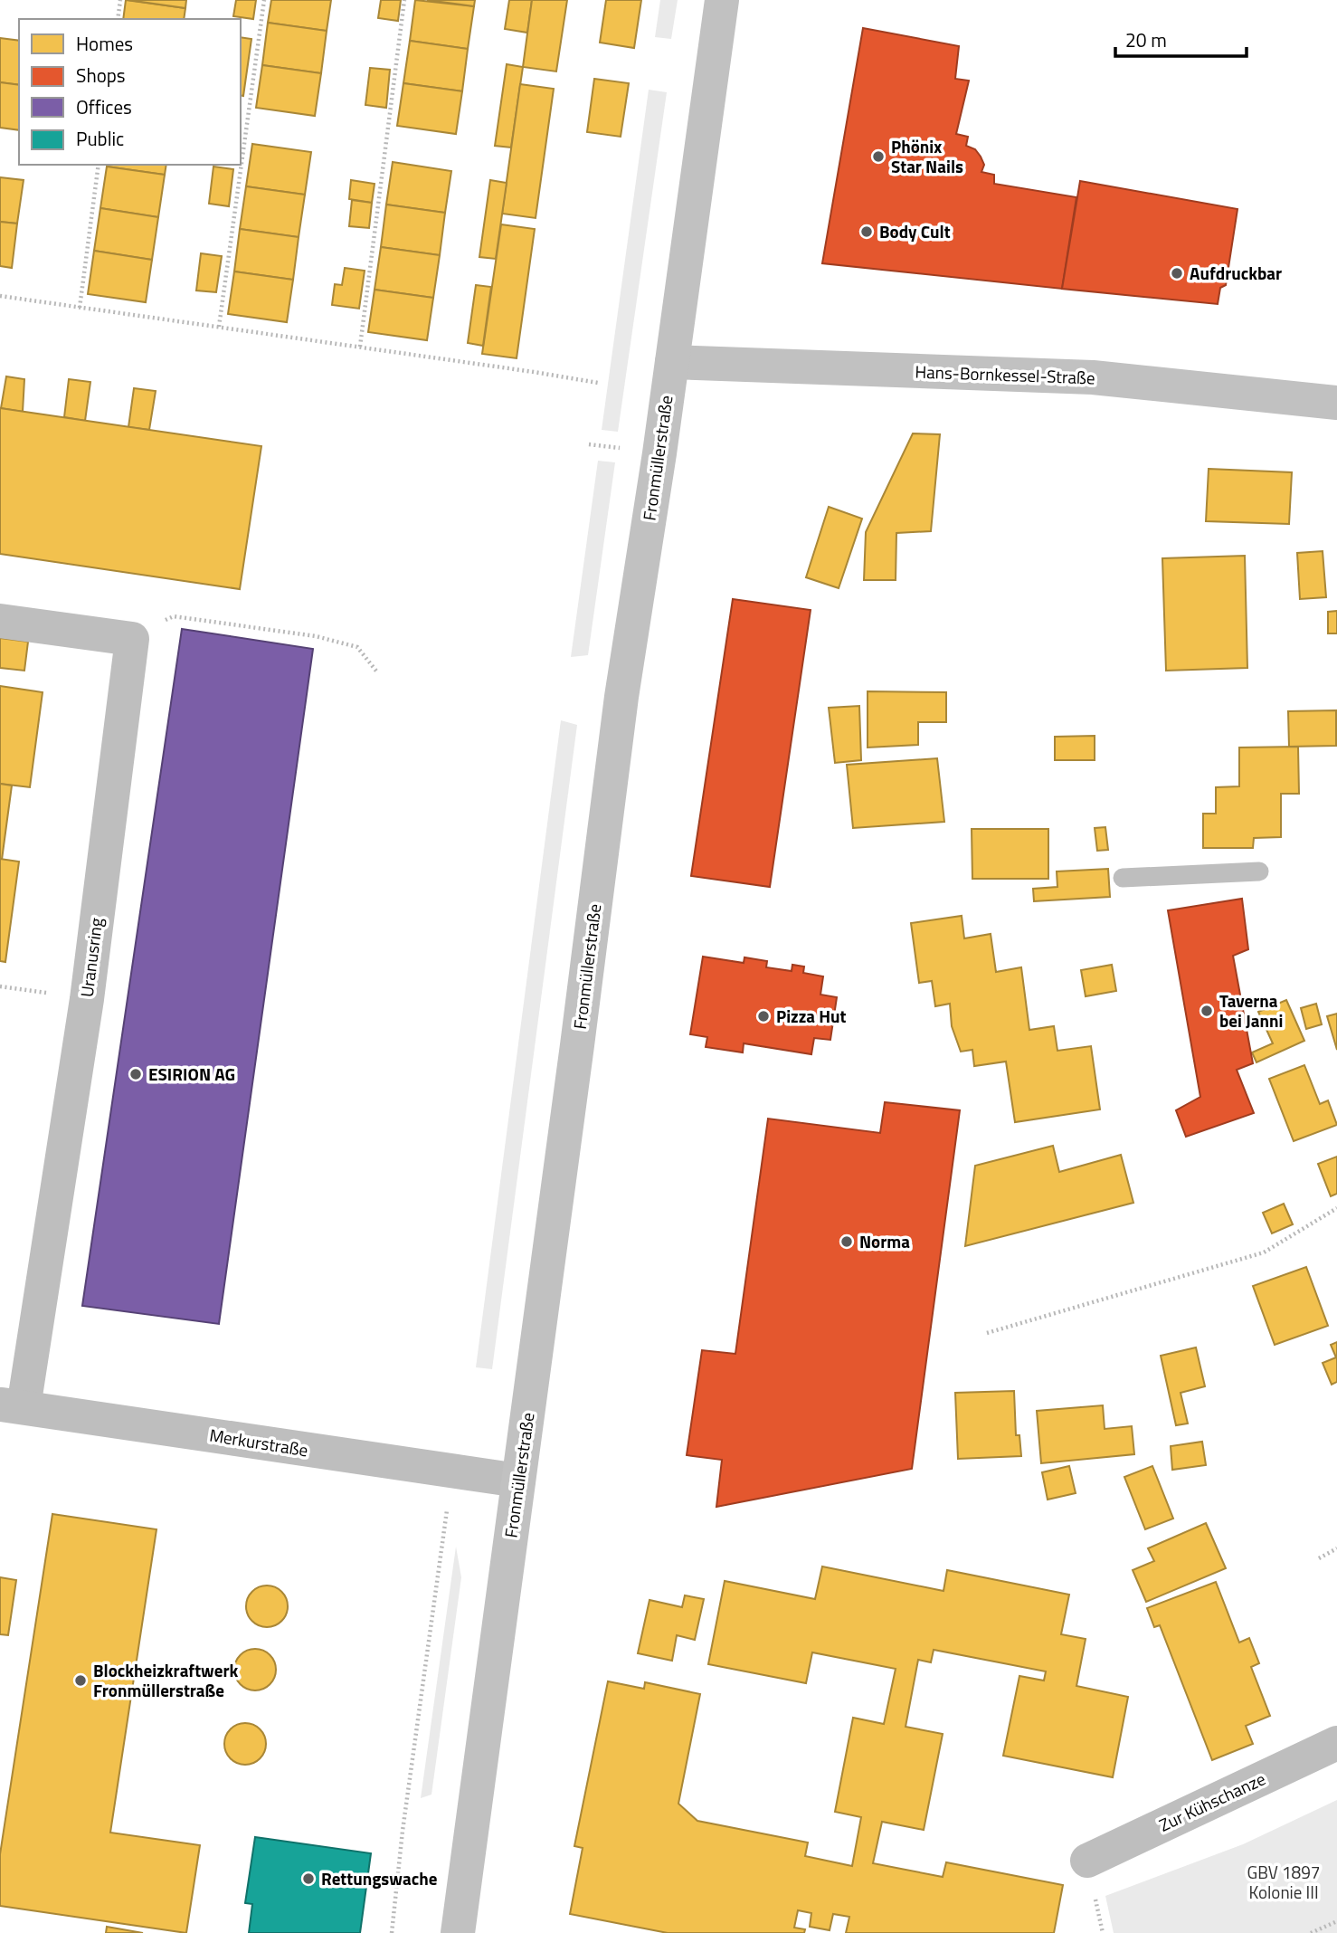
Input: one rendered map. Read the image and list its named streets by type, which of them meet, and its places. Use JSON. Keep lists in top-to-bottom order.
{
  "streets": {
    "main road": ["Hans-Bornkessel-Straße", "Fronmüllerstraße"],
    "street": ["Uranusring", "Merkurstraße", "Zur Kühschanze"]
  },
  "crossings": [
    ["Hans-Bornkessel-Straße", "Fronmüllerstraße"],
    ["Fronmüllerstraße", "Merkurstraße"],
    ["Uranusring", "Merkurstraße"]
  ],
  "parks": ["GBV 1897 Kolonie III"],
  "places": [
    "Phönix Star Nails",
    "Body Cult",
    "Aufdruckbar",
    "Taverna bei Janni",
    "Pizza Hut",
    "ESIRION AG",
    "Norma",
    "Blockheizkraftwerk Fronmüllerstraße",
    "Rettungswache"
  ],
  "legend": [
    "Homes",
    "Shops",
    "Offices",
    "Public"
  ],
  "scale_bar": "20 m"
}
